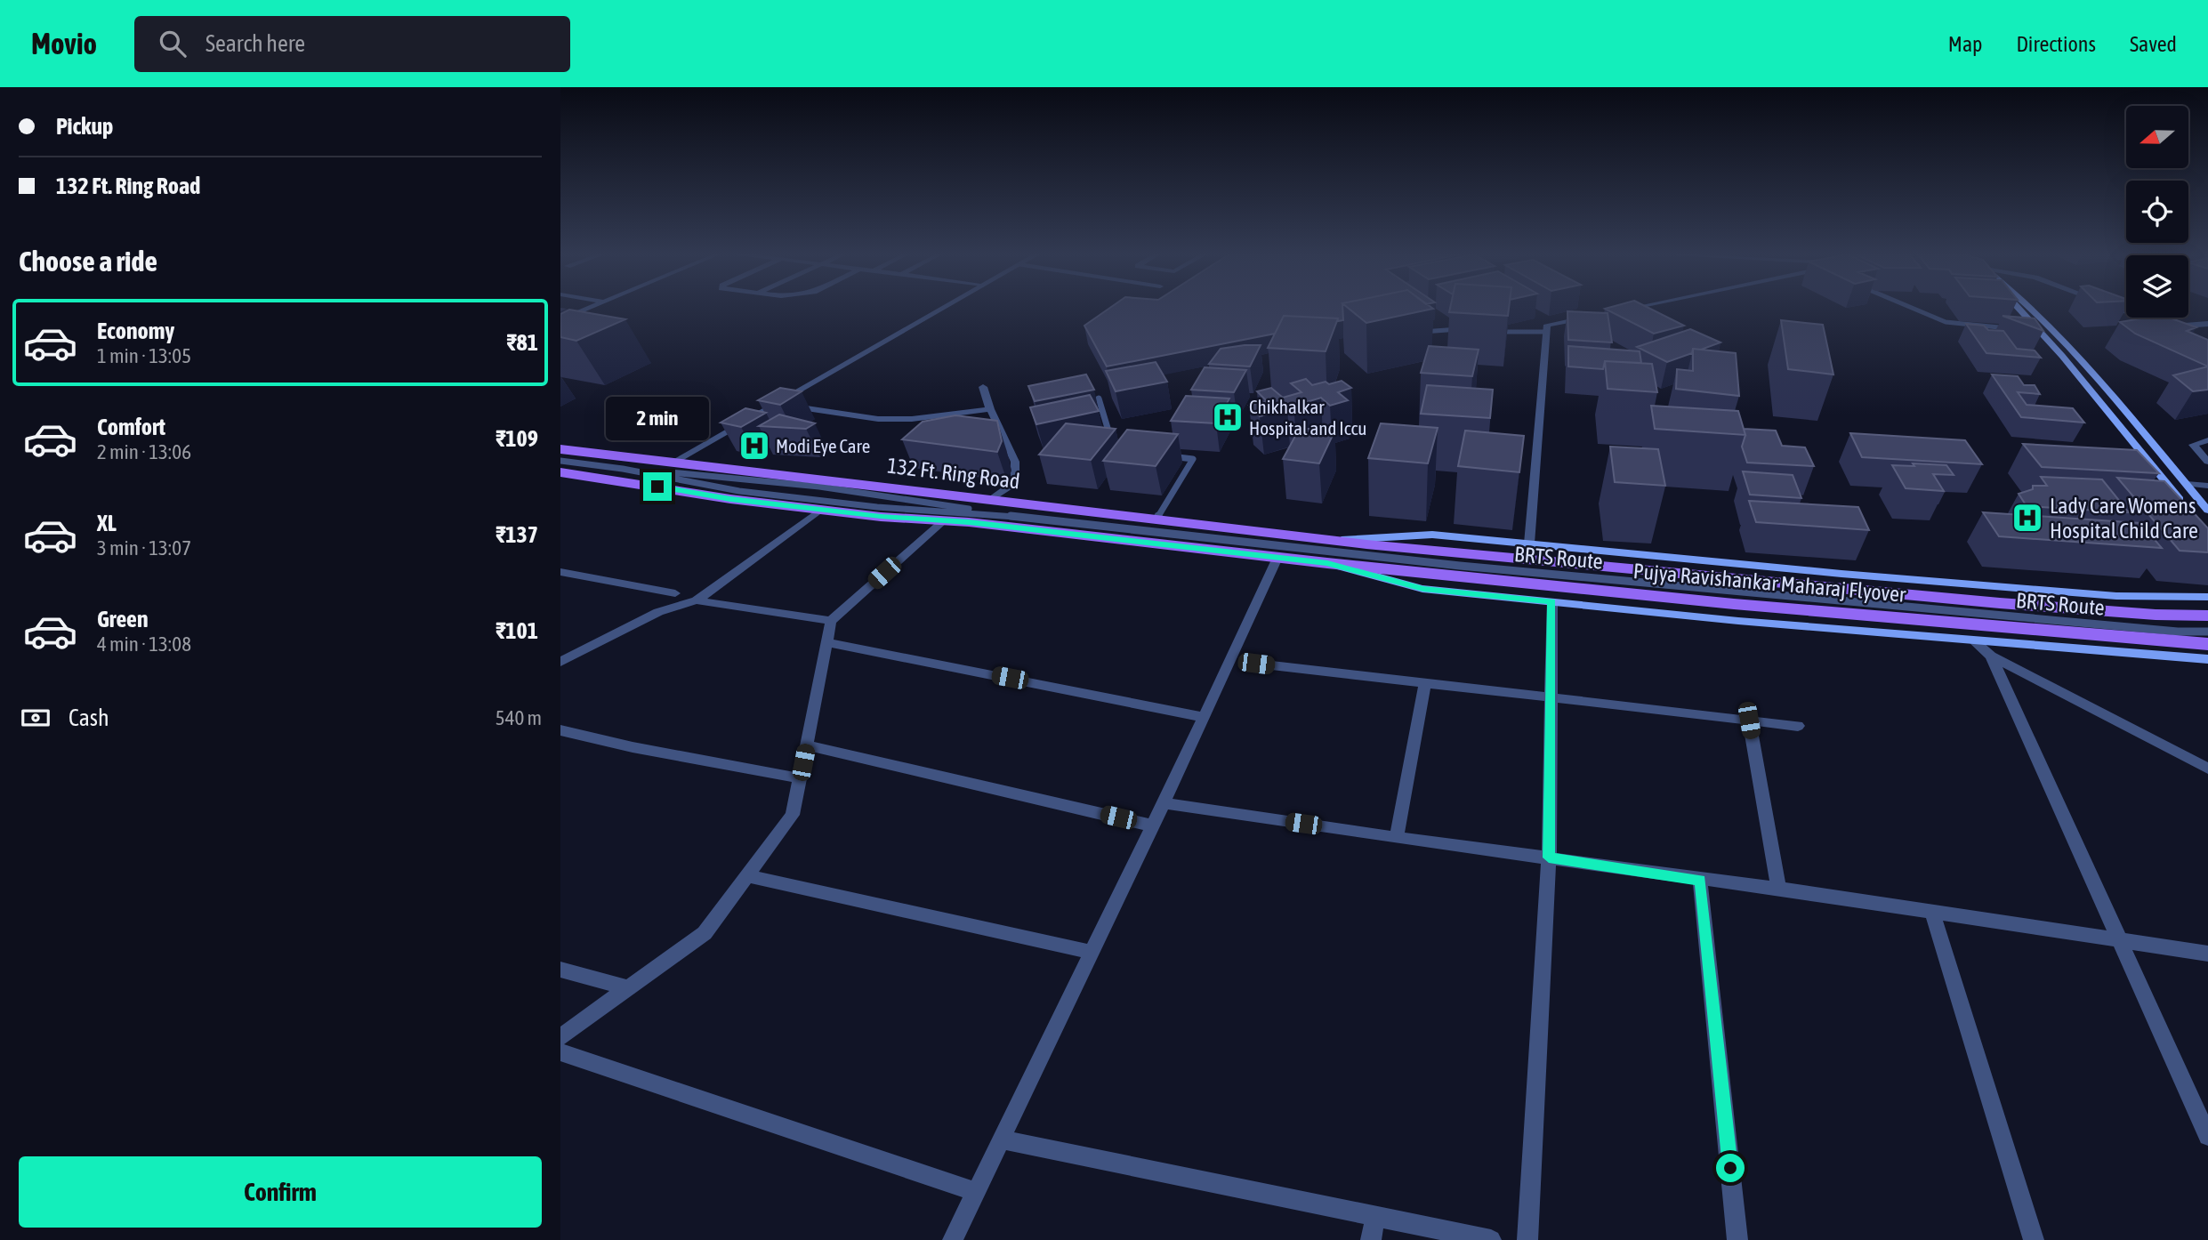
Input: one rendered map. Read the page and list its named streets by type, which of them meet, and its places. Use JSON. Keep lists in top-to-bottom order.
{
  "streets": {
    "main road": ["132 Ft. Ring Road", "Pujya Ravishankar Maharaj Flyover"],
    "lane": ["BRTS Route"]
  },
  "crossings": [
    ["132 Ft. Ring Road", "Pujya Ravishankar Maharaj Flyover"]
  ],
  "places": {
    "hospital": ["Chikhalkar Hospital and Iccu", "Modi Eye Care", "Lady Care Womens Hospital Child Care"]
  },
  "north": "left",
  "page": {
    "header": "Movio",
    "search": "Search here",
    "nav": ["Map", "Directions", "Saved"],
    "banner": ["Pickup", "132 Ft. Ring Road"],
    "heading": "Choose a ride",
    "list": [
      {
        "name": "Economy",
        "note": "1 min · 13:05",
        "value": "₹81"
      },
      {
        "name": "Comfort",
        "note": "2 min · 13:06",
        "value": "₹109"
      },
      {
        "name": "XL",
        "note": "3 min · 13:07",
        "value": "₹137"
      },
      {
        "name": "Green",
        "note": "4 min · 13:08",
        "value": "₹101"
      }
    ],
    "bubble": "2 min",
    "pay": ["Cash", "540 m"],
    "buttons": "Confirm"
  }
}
